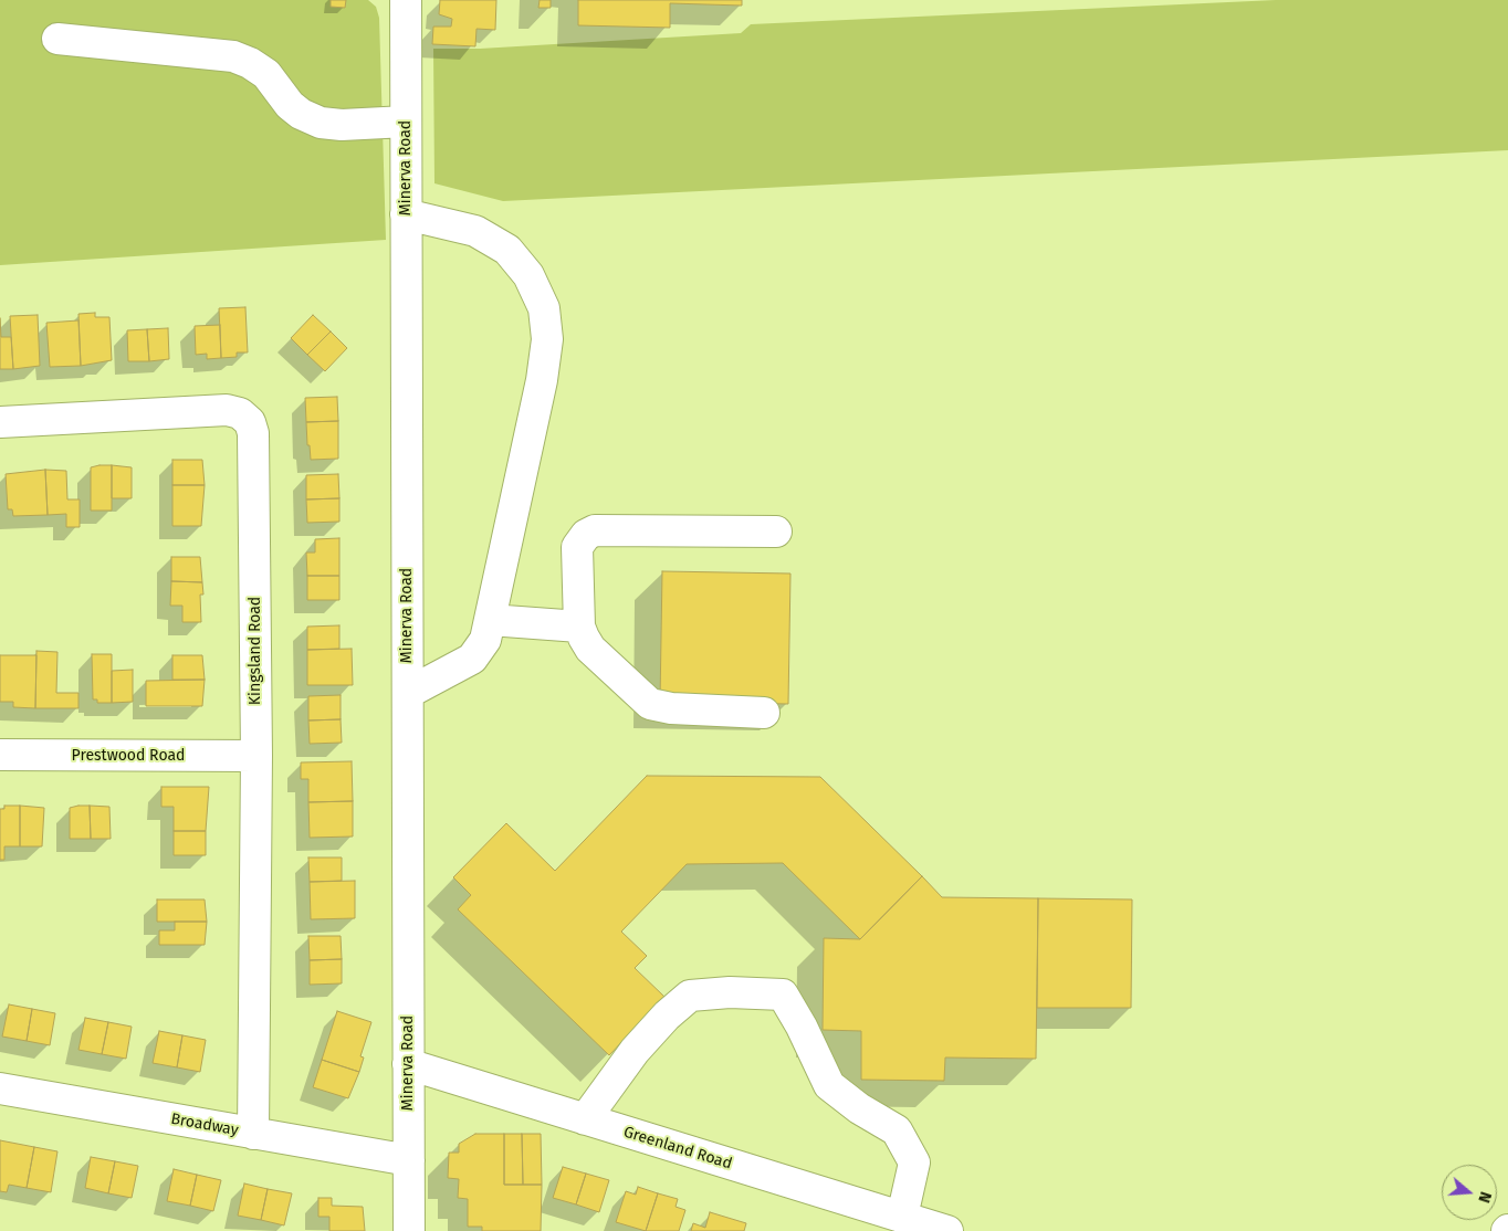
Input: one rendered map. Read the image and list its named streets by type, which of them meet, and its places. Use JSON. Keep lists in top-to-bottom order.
{
  "streets": {
    "street": [
      "Minerva Road",
      "Kingsland Road",
      "Prestwood Road",
      "Broadway",
      "Greenland Road"
    ]
  },
  "crossings": [
    ["Minerva Road", "Broadway"],
    ["Minerva Road", "Greenland Road"],
    ["Kingsland Road", "Prestwood Road"],
    ["Kingsland Road", "Broadway"]
  ],
  "north": "right"
}
